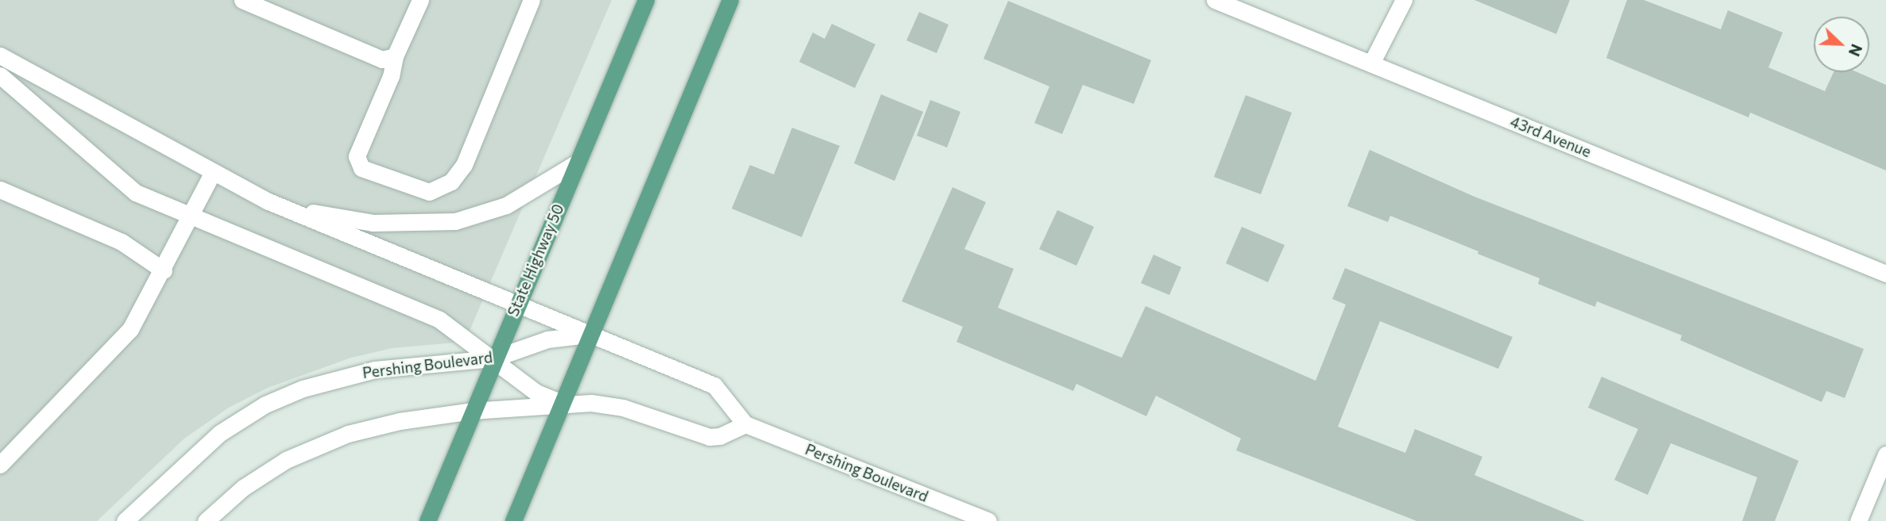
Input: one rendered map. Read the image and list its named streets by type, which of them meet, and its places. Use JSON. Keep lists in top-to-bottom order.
{
  "streets": {
    "main road": ["State Highway 50"],
    "street": ["43rd Avenue", "Pershing Boulevard"]
  },
  "crossings": [
    ["State Highway 50", "Pershing Boulevard"]
  ],
  "north": "bottom right"
}
